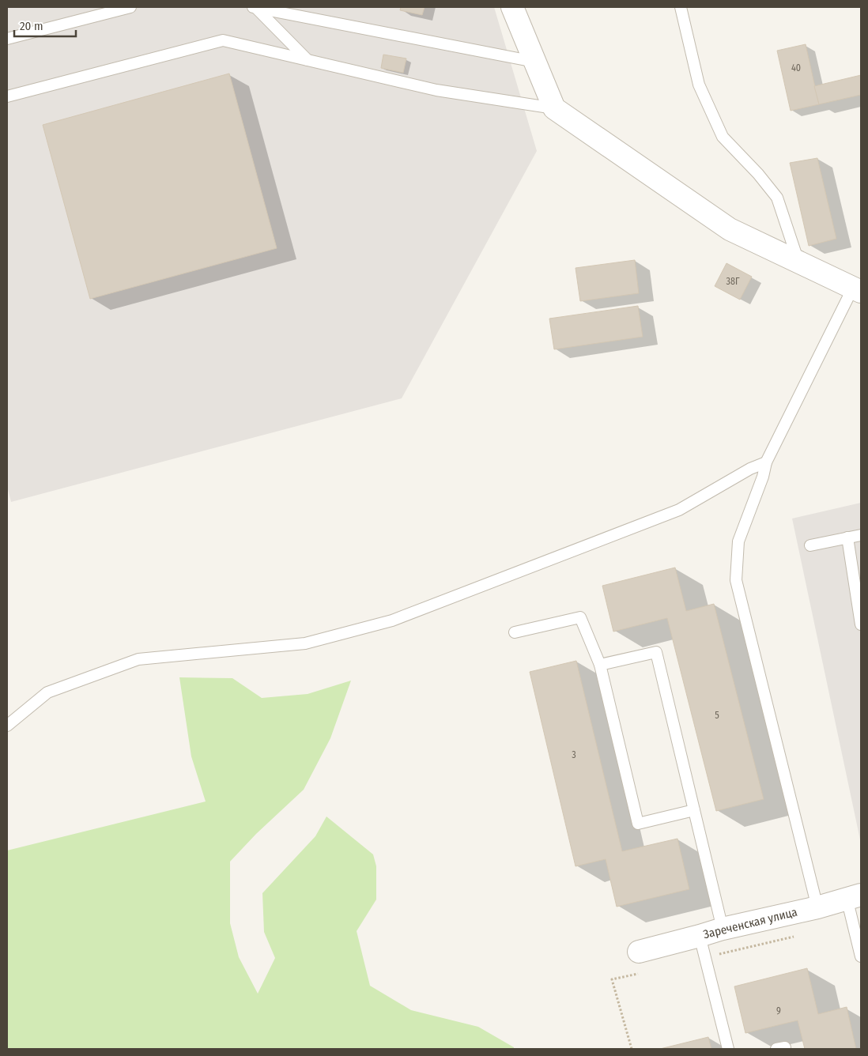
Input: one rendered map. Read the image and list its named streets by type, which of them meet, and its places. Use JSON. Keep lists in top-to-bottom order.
{
  "streets": {
    "street": ["Зареченская улица"]
  },
  "house_numbers": [
    "40",
    "38Г",
    "5",
    "3",
    "9"
  ],
  "scale_bar": "20 m"
}
